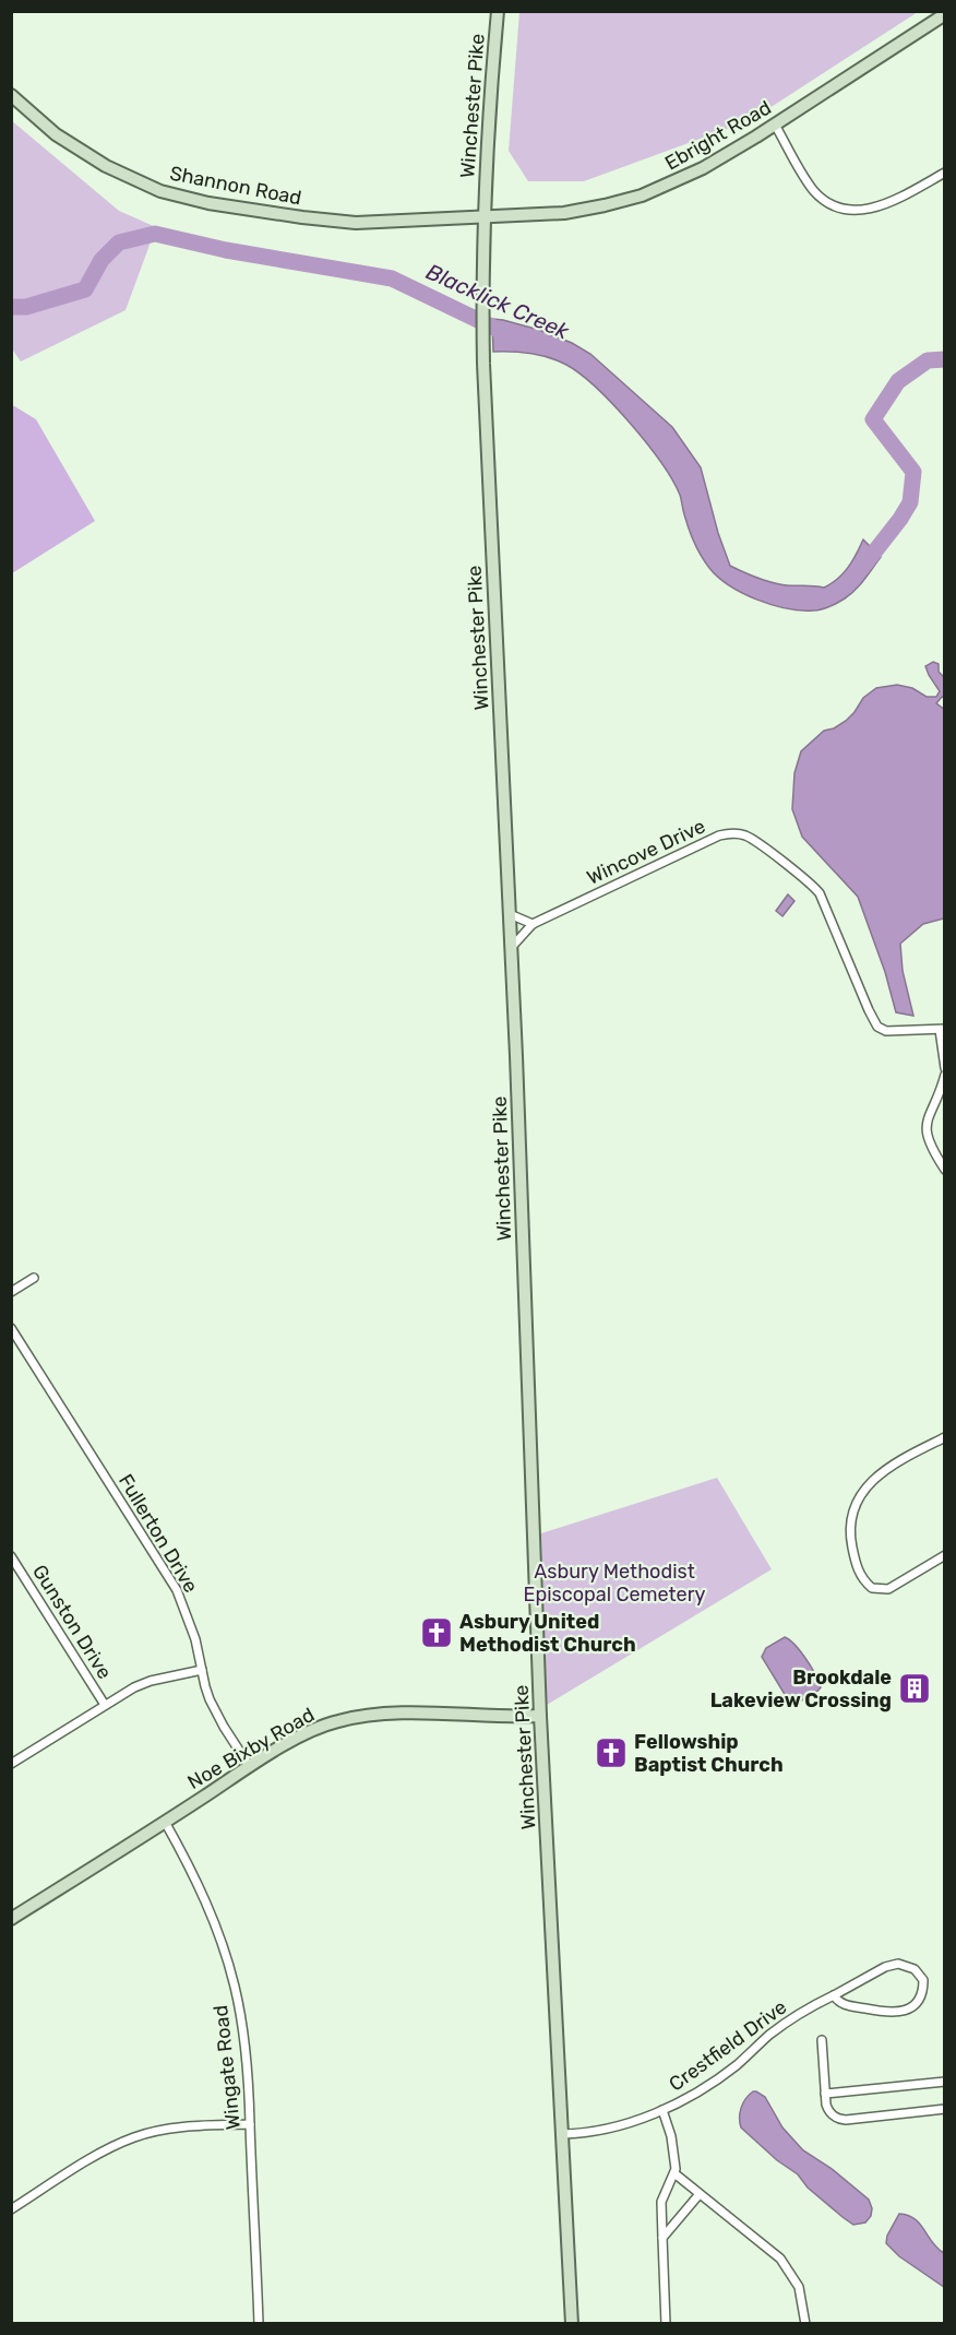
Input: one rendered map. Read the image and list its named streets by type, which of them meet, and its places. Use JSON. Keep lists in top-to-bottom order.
{
  "streets": {
    "main road": [
      "Winchester Pike",
      "Ebright Road",
      "Shannon Road",
      "Noe Bixby Road"
    ],
    "street": [
      "Wincove Drive",
      "Fullerton Drive",
      "Gunston Drive",
      "Crestfield Drive",
      "Wingate Road"
    ]
  },
  "crossings": [
    ["Winchester Pike", "Ebright Road"],
    ["Winchester Pike", "Shannon Road"],
    ["Winchester Pike", "Wincove Drive"],
    ["Winchester Pike", "Noe Bixby Road"],
    ["Winchester Pike", "Crestfield Drive"],
    ["Ebright Road", "Shannon Road"],
    ["Fullerton Drive", "Noe Bixby Road"],
    ["Noe Bixby Road", "Wingate Road"]
  ],
  "water": ["Blacklick Creek"],
  "parks": ["Asbury Methodist Episcopal Cemetery"],
  "places": {
    "church": ["Asbury United Methodist Church", "Fellowship Baptist Church"],
    "building": ["Brookdale Lakeview Crossing"]
  }
}
